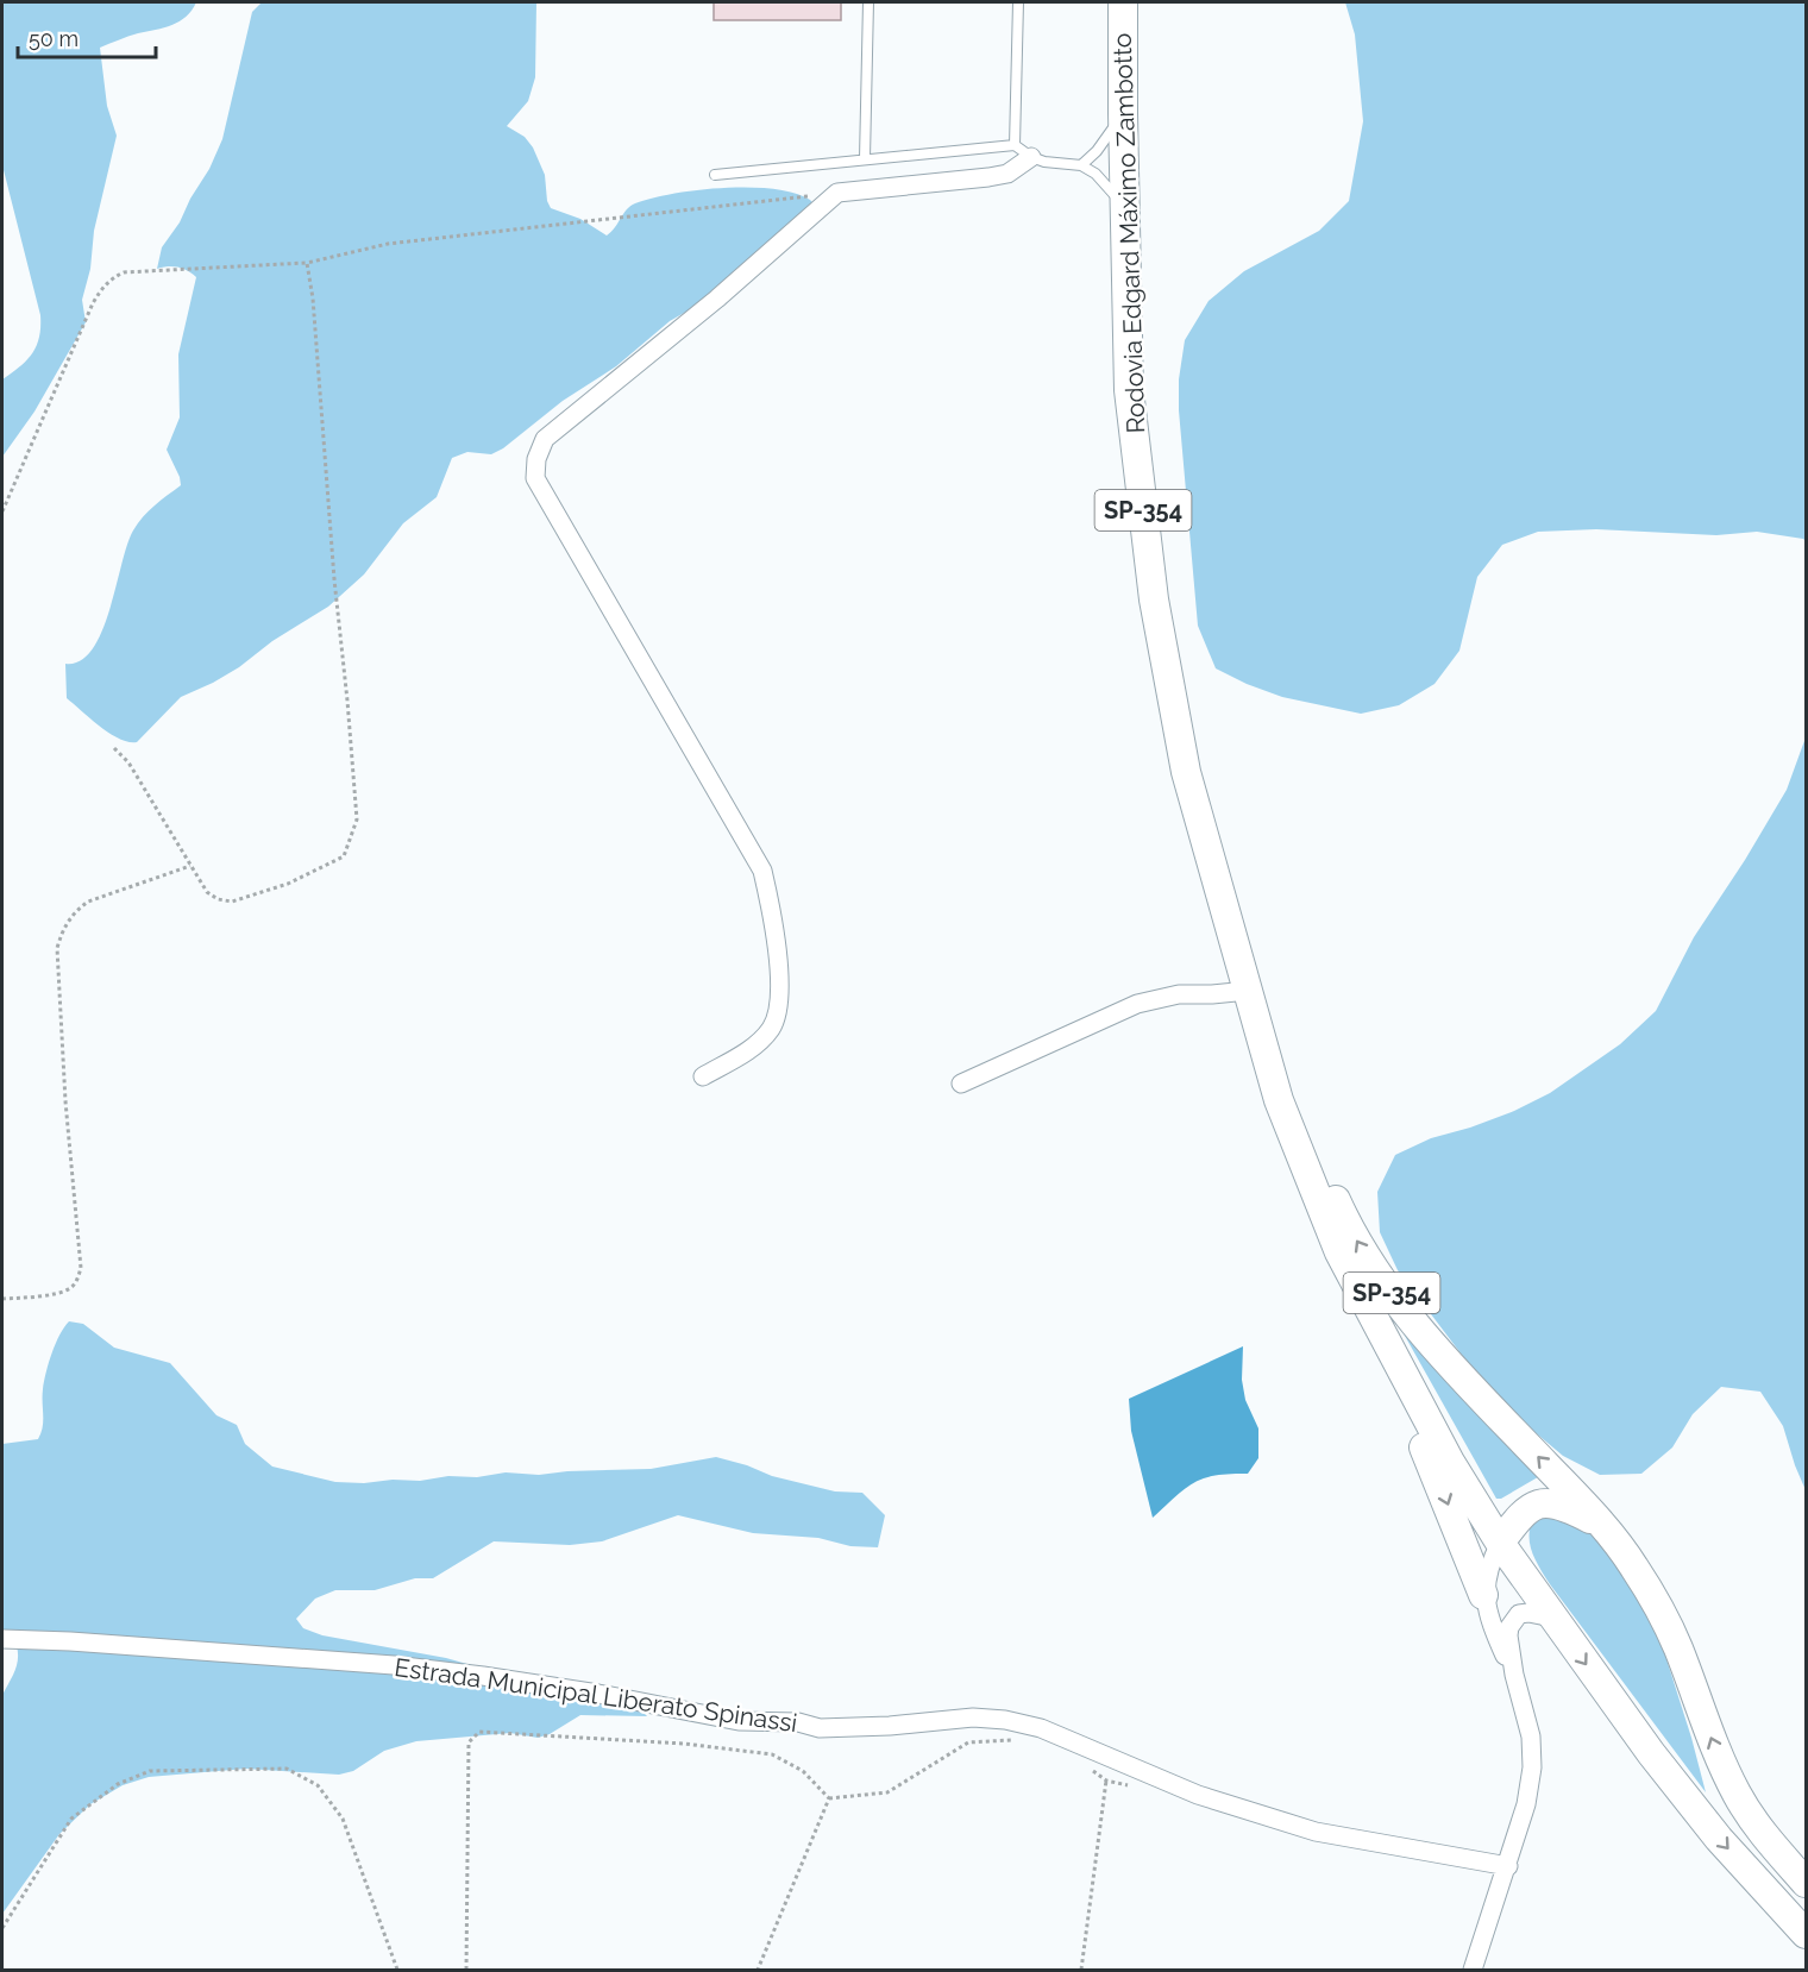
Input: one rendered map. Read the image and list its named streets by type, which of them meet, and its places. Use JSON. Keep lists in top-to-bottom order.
{
  "streets": {
    "main road": ["Rodovia Edgard Máximo Zambotto", "SP-354"],
    "street": ["Estrada Municipal Liberato Spinassi"]
  },
  "scale_bar": "50 m"
}
